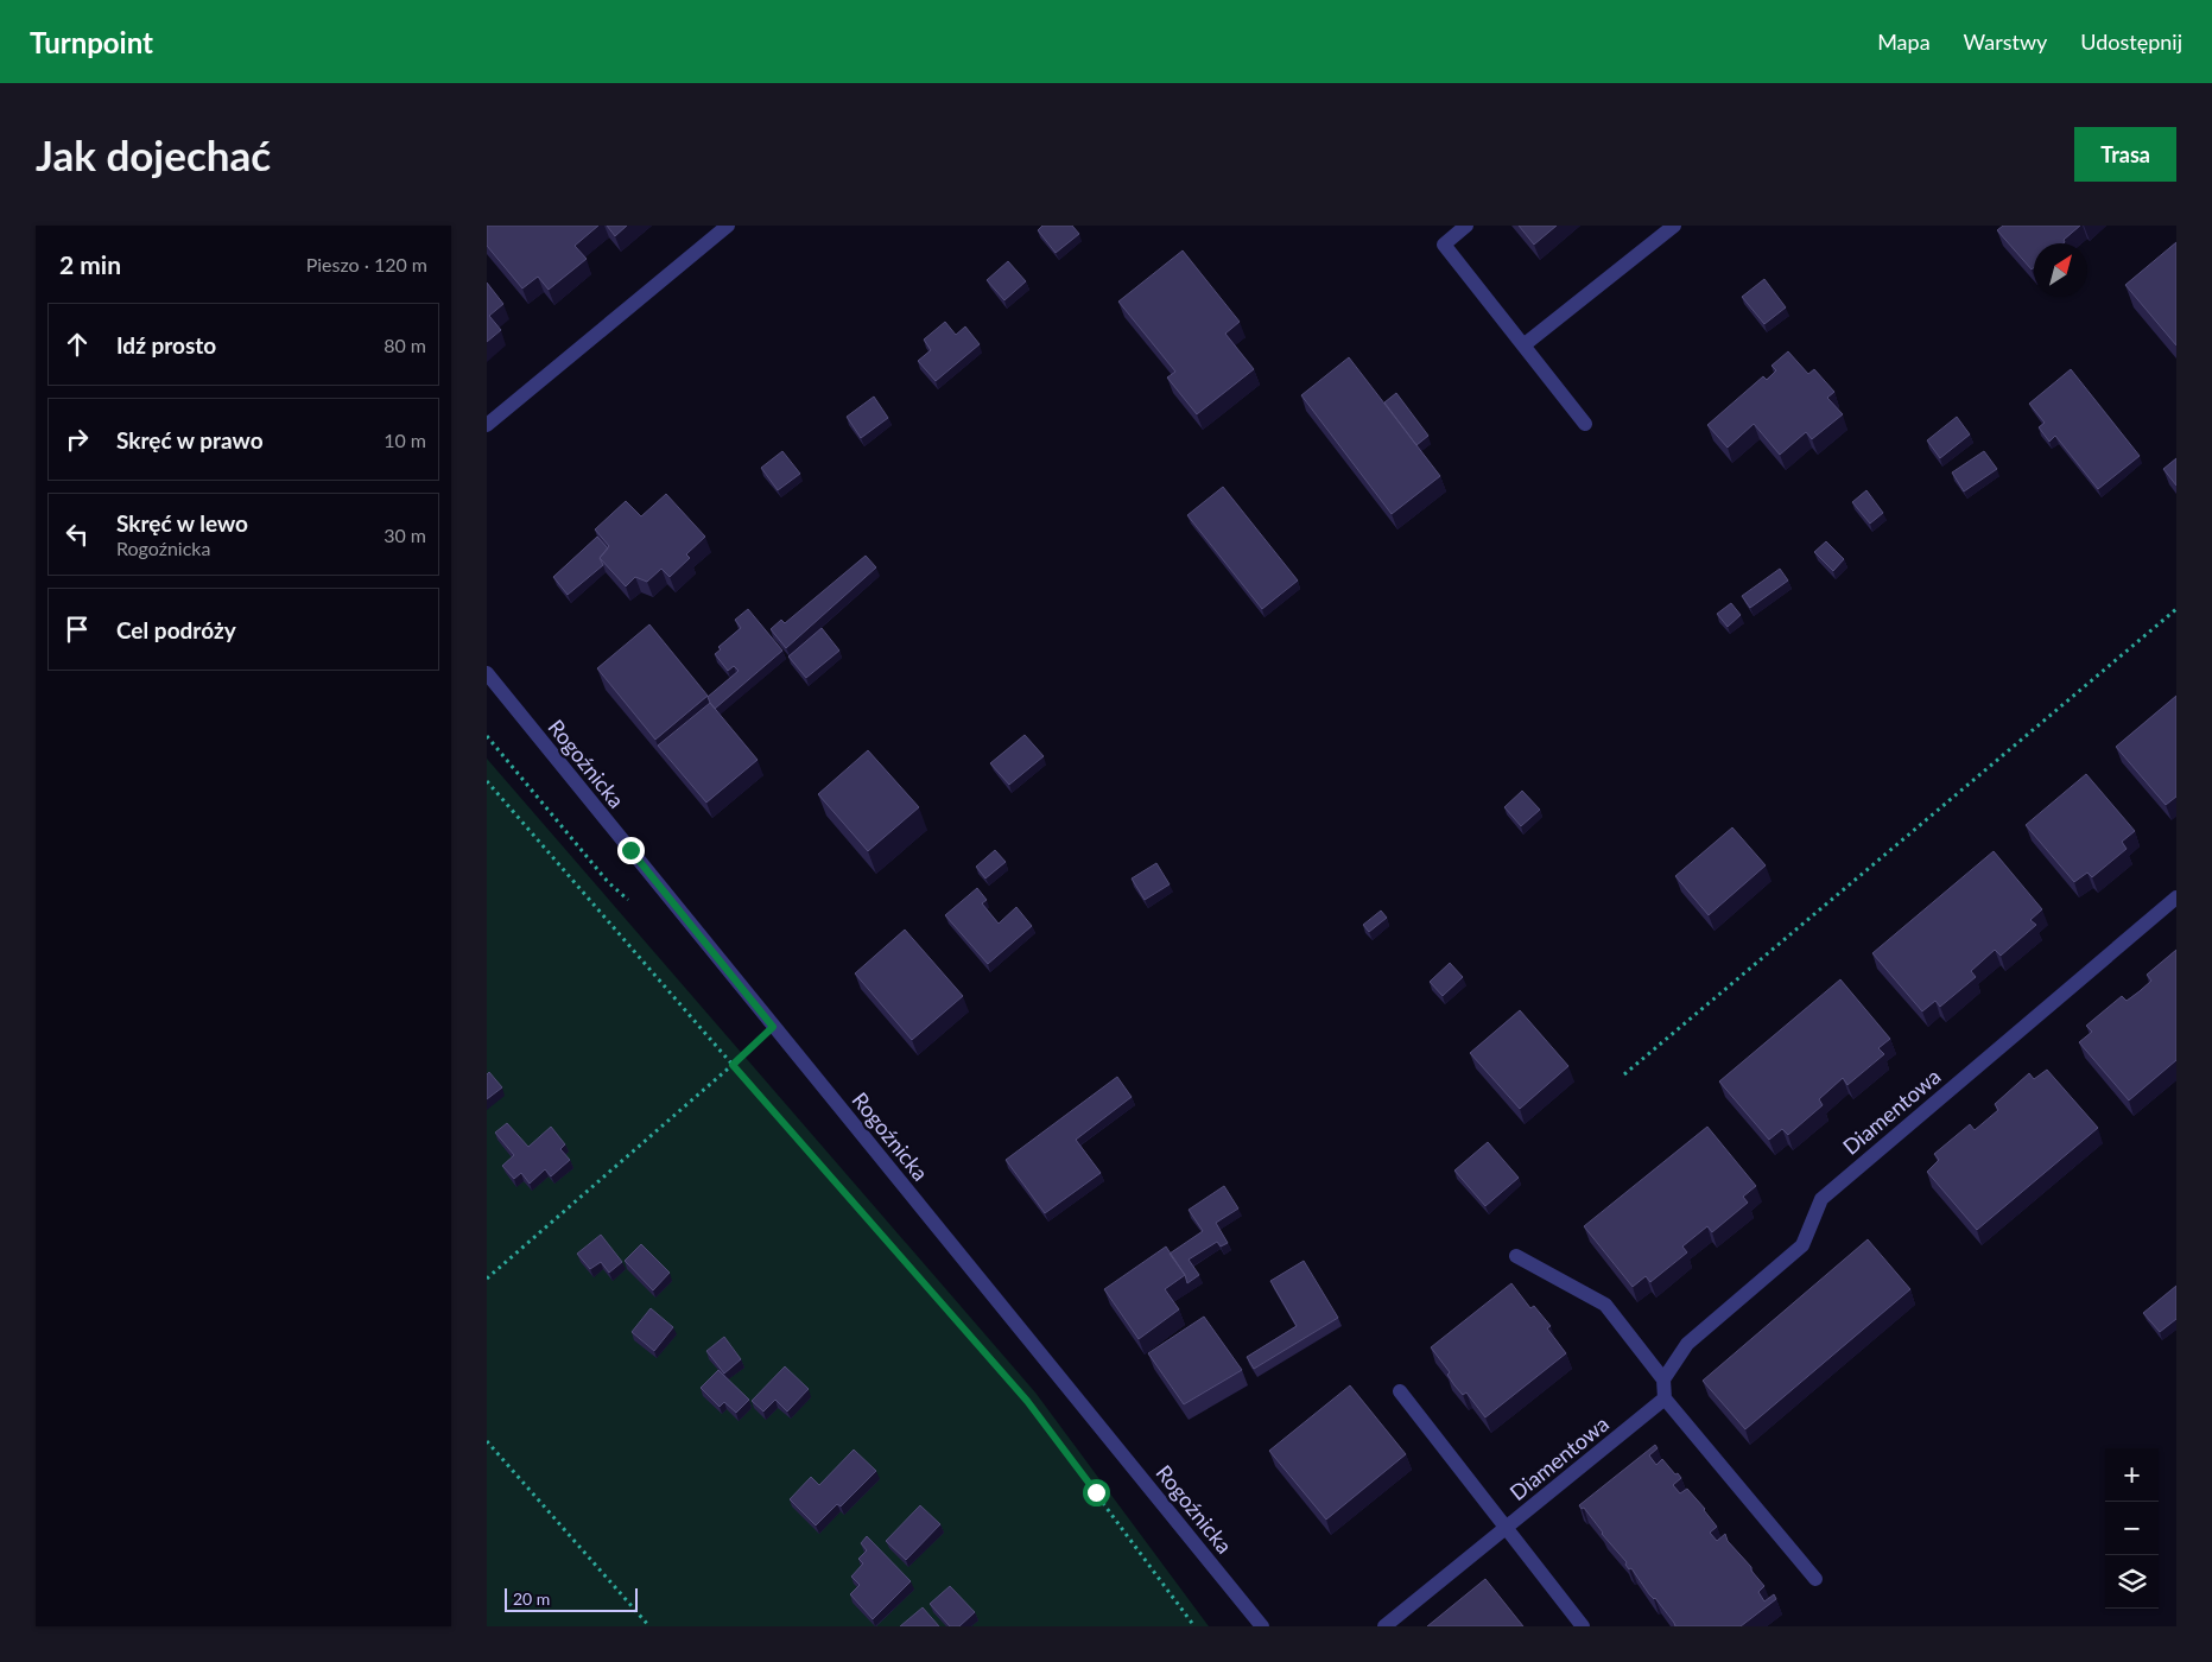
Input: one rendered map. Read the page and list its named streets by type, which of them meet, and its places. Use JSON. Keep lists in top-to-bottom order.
{
  "streets": {
    "street": ["Rogoźnicka", "Diamentowa"]
  },
  "scale_bar": "20 m",
  "north": "top right",
  "page": {
    "header": "Turnpoint",
    "nav": ["Mapa", "Warstwy", "Udostępnij"],
    "buttons": "Trasa",
    "title": "Jak dojechać",
    "heading": ["2 min", "Pieszo · 120 m"],
    "list": [
      ["Idź prosto", "80 m"],
      ["Skręć w prawo", "10 m"],
      ["Skręć w lewo", "Rogoźnicka", "30 m"],
      "Cel podróży"
    ],
    "map_buttons": ["+", "−"],
    "scale": "20 m"
  }
}
